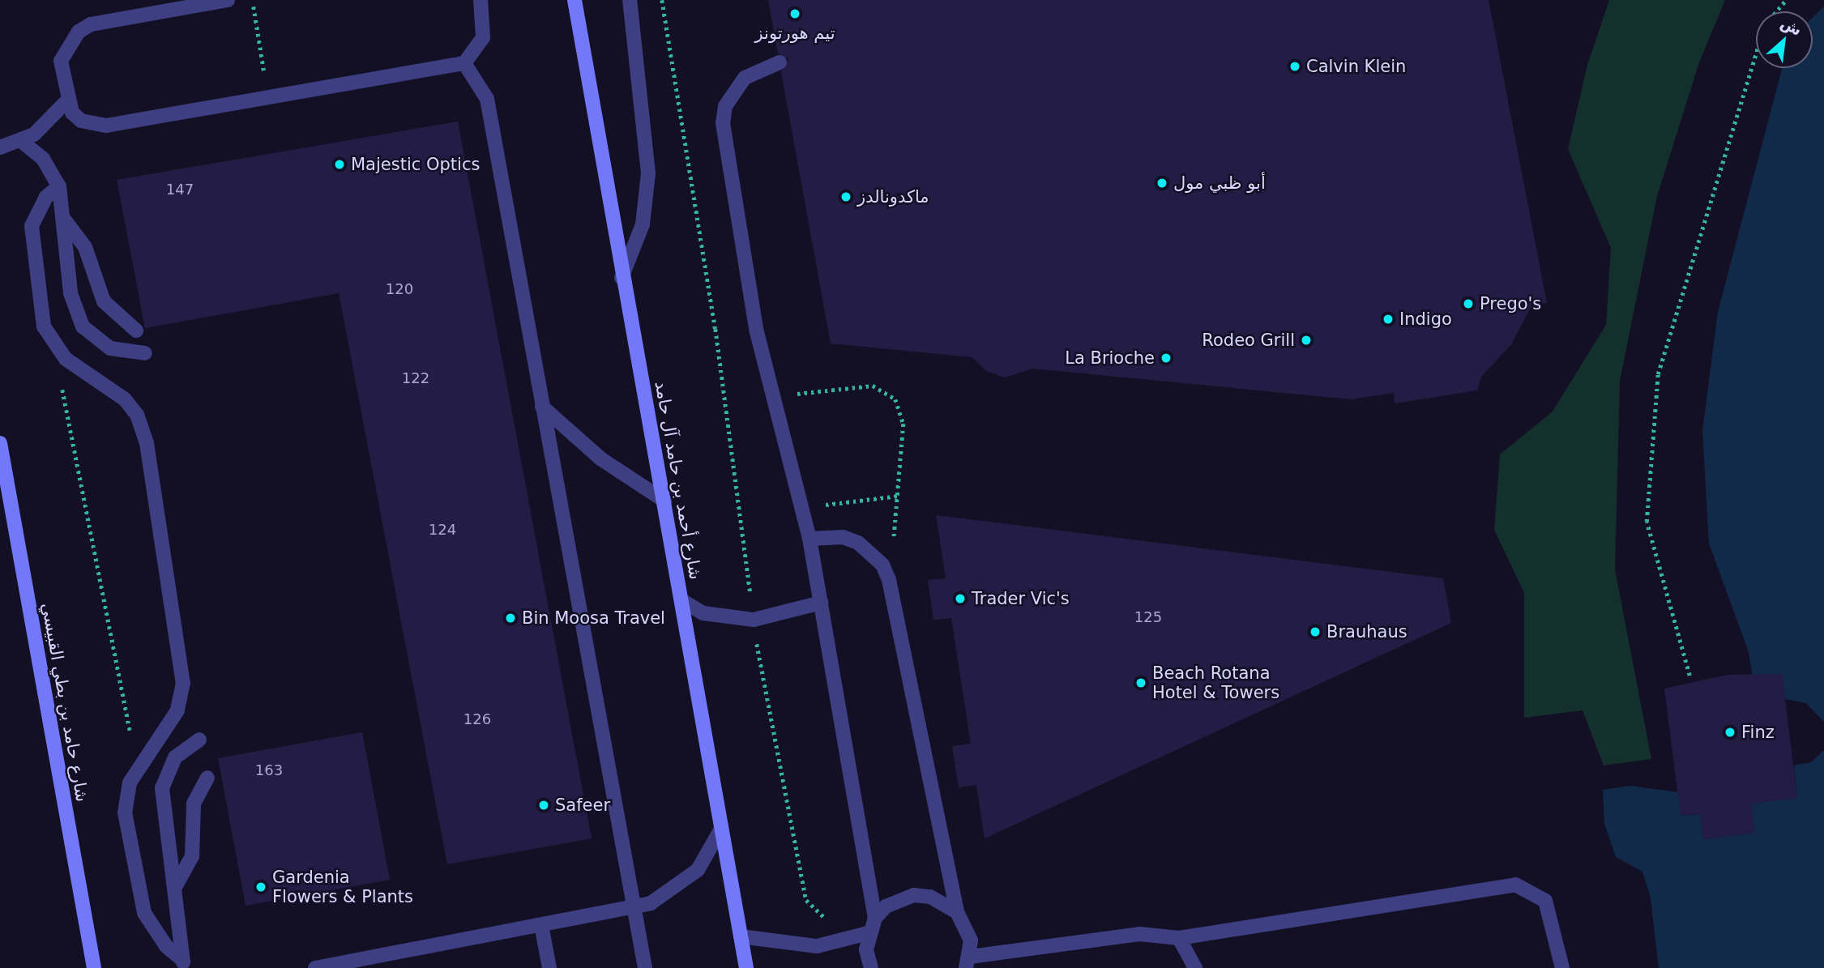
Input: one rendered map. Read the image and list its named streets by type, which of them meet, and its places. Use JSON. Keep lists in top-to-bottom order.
{
  "streets": {
    "main road": ["شارع أحمد بن حامد آل حامد", "شارع حامد بن بطي القبيسي"]
  },
  "places": [
    "تيم هورتونز",
    "Calvin Klein",
    "Majestic Optics",
    "أبو ظبي مول",
    "ماكدونالدز",
    "Prego's",
    "Indigo",
    "Rodeo Grill",
    "La Brioche",
    "Trader Vic's",
    "Bin Moosa Travel",
    "Brauhaus",
    "Beach Rotana Hotel & Towers",
    "Finz",
    "Safeer",
    "Gardenia Flowers & Plants"
  ],
  "house_numbers": [
    "147",
    "120",
    "122",
    "124",
    "125",
    "126",
    "163"
  ],
  "north": "top right"
}
